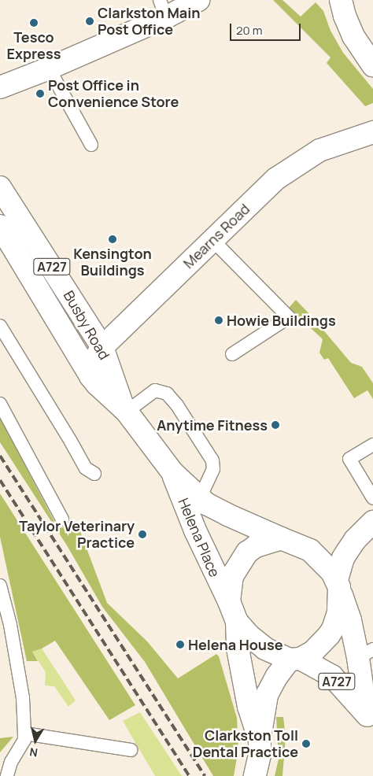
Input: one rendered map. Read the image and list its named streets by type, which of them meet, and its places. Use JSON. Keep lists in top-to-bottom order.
{
  "streets": {
    "main road": [
      "Mearns Road",
      "A727",
      "Busby Road",
      "Helena Place"
    ]
  },
  "crossings": [
    ["Mearns Road", "Busby Road"],
    ["A727", "Busby Road"],
    ["A727", "Helena Place"],
    ["Busby Road", "Helena Place"]
  ],
  "places": [
    "Clarkston Main Post Office",
    "Tesco Express",
    "Post Office in Convenience Store",
    "Kensington Buildings",
    "Howie Buildings",
    "Anytime Fitness",
    "Taylor Veterinary Practice",
    "Helena House",
    "Clarkston Toll Dental Practice"
  ],
  "scale_bar": "20 m",
  "north": "bottom"
}
